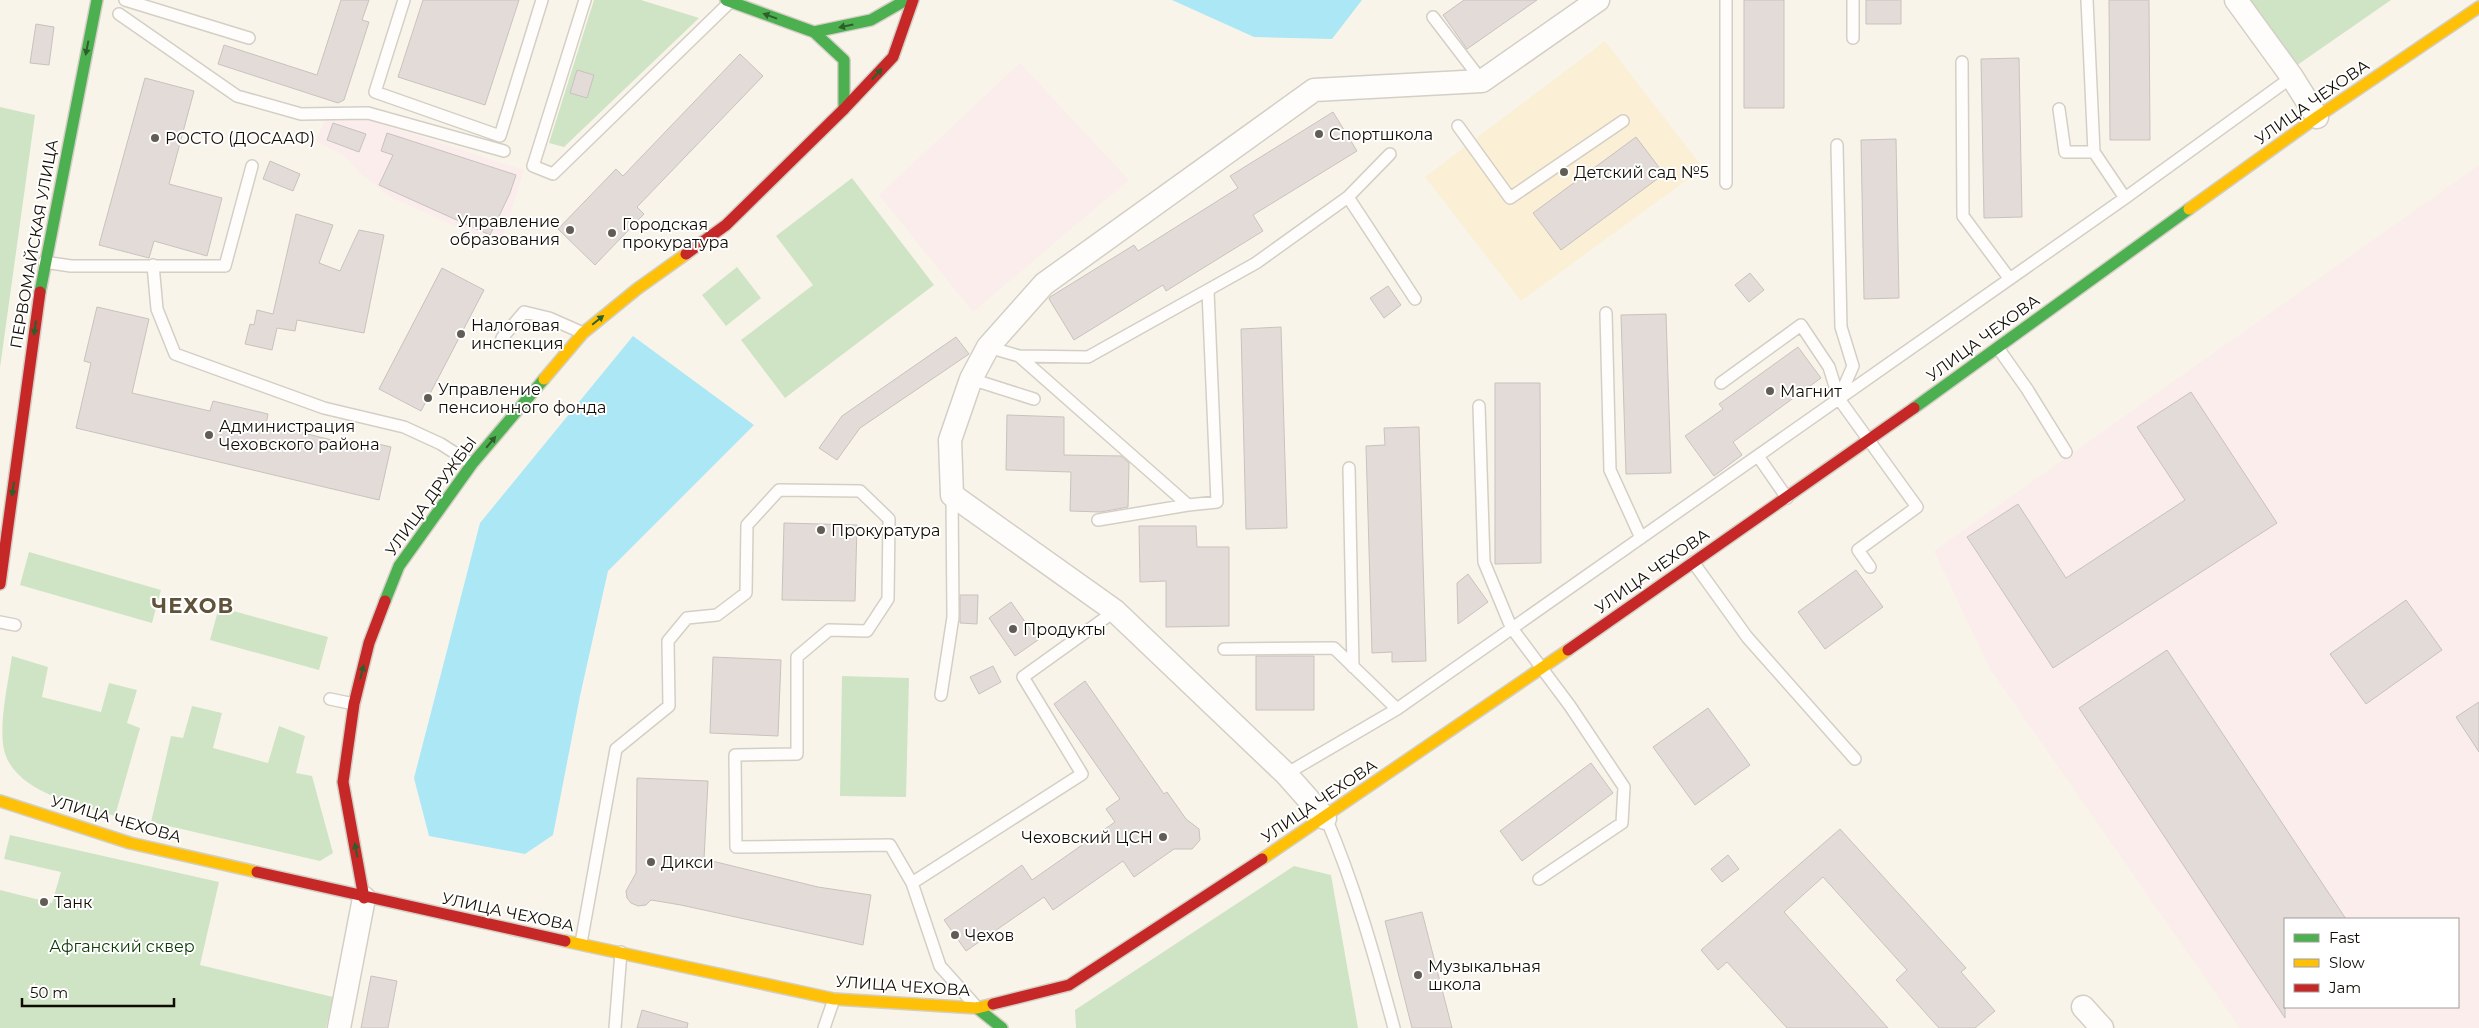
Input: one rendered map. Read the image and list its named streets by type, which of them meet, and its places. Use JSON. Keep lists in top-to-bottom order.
{
  "streets": {
    "main road": ["УЛИЦА ЧЕХОВА", "ПЕРВОМАЙСКАЯ УЛИЦА", "УЛИЦА ДРУЖБЫ"]
  },
  "crossings": [
    ["УЛИЦА ЧЕХОВА", "УЛИЦА ДРУЖБЫ"]
  ],
  "one_way": ["ПЕРВОМАЙСКАЯ УЛИЦА", "УЛИЦА ДРУЖБЫ"],
  "districts": ["ЧЕХОВ"],
  "parks": ["Афганский сквер"],
  "places": [
    "Спортшкола",
    "РОСТО (ДОСААФ)",
    "Детский сад №5",
    "Управление образования",
    "Городская прокуратура",
    "Налоговая инспекция",
    "Магнит",
    "Управление пенсионного фонда",
    "Администрация Чеховского района",
    "Прокуратура",
    "Продукты",
    "Чеховский ЦСН",
    "Дикси",
    "Танк",
    "Чехов",
    "Музыкальная школа"
  ],
  "legend": ["Fast", "Slow", "Jam"],
  "scale_bar": "50 m"
}
